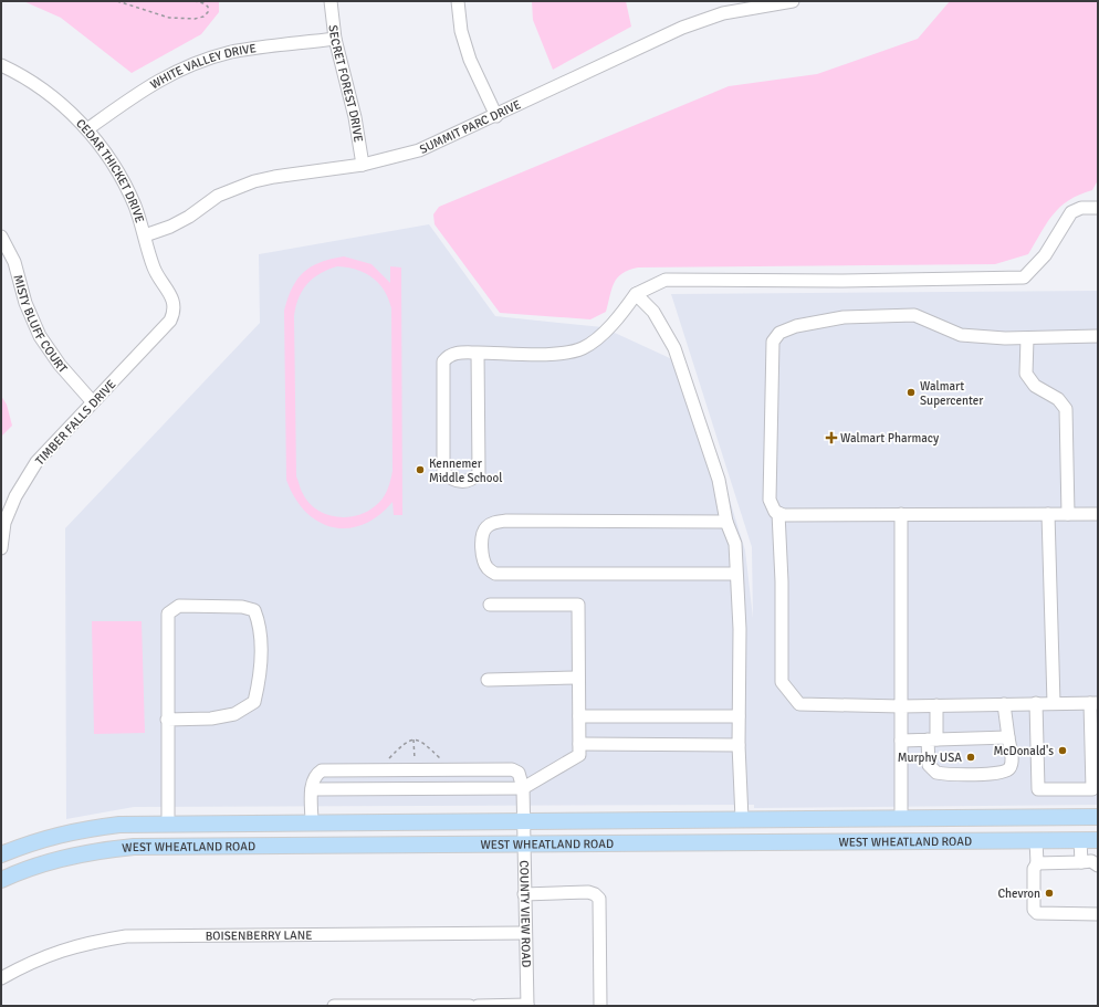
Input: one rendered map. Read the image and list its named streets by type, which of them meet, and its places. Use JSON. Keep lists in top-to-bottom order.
{
  "streets": {
    "main road": ["WEST WHEATLAND ROAD"],
    "street": [
      "WHITE VALLEY DRIVE",
      "SECRET FOREST DRIVE",
      "SUMMIT PARC DRIVE",
      "CEDAR THICKET DRIVE",
      "MISTY BLUFF COURT",
      "TIMBER FALLS DRIVE",
      "COUNTY VIEW ROAD",
      "BOISENBERRY LANE"
    ]
  },
  "crossings": [
    ["WHITE VALLEY DRIVE", "SECRET FOREST DRIVE"],
    ["WHITE VALLEY DRIVE", "CEDAR THICKET DRIVE"],
    ["SECRET FOREST DRIVE", "SUMMIT PARC DRIVE"],
    ["SUMMIT PARC DRIVE", "CEDAR THICKET DRIVE"],
    ["CEDAR THICKET DRIVE", "TIMBER FALLS DRIVE"],
    ["MISTY BLUFF COURT", "TIMBER FALLS DRIVE"],
    ["WEST WHEATLAND ROAD", "COUNTY VIEW ROAD"],
    ["COUNTY VIEW ROAD", "BOISENBERRY LANE"]
  ],
  "places": {
    "other": [
      "Walmart Supercenter",
      "Kennemer Middle School",
      "McDonald's",
      "Murphy USA",
      "Chevron"
    ],
    "health": ["Walmart Pharmacy"]
  }
}
